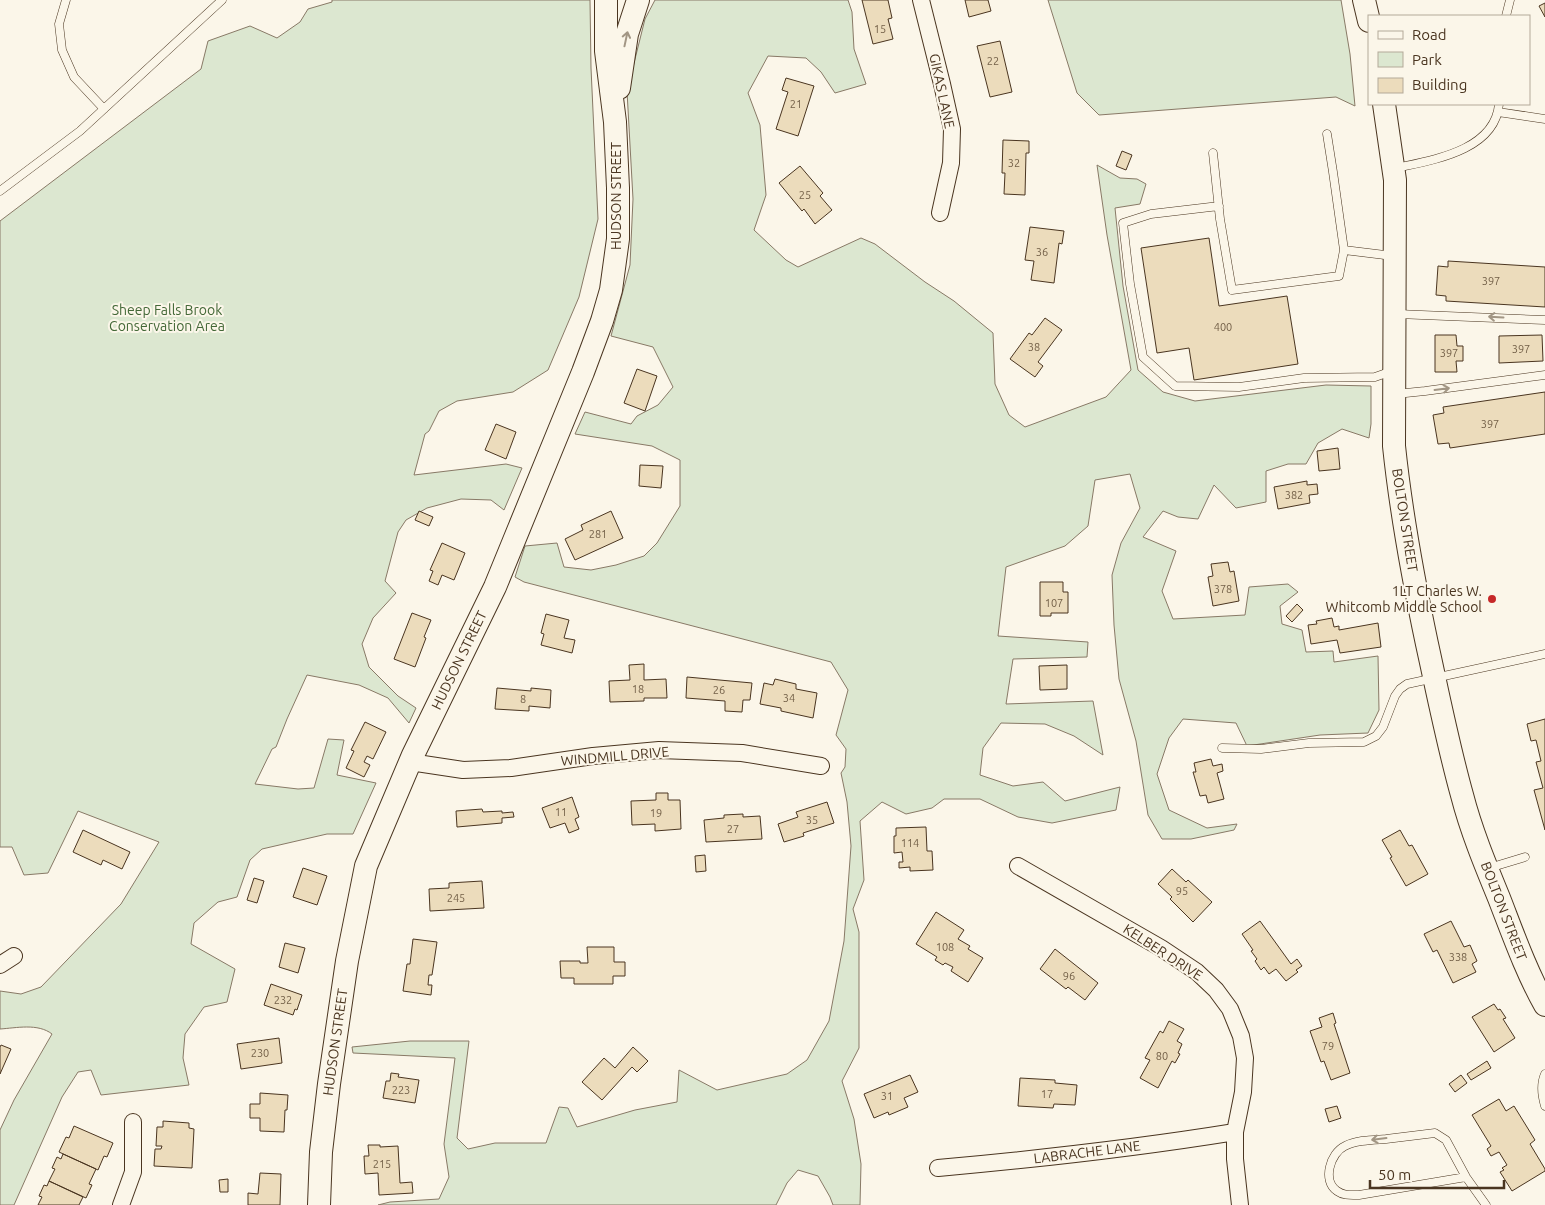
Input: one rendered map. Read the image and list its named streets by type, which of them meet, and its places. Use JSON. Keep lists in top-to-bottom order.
{
  "streets": {
    "street": [
      "GIKAS LANE",
      "HUDSON STREET",
      "BOLTON STREET",
      "WINDMILL DRIVE",
      "KELBER DRIVE",
      "LABRACHE LANE"
    ]
  },
  "crossings": [
    ["HUDSON STREET", "WINDMILL DRIVE"],
    ["KELBER DRIVE", "LABRACHE LANE"]
  ],
  "parks": ["Sheep Falls Brook Conservation Area"],
  "places": ["1LT Charles W. Whitcomb Middle School"],
  "house_numbers": [
    "15",
    "22",
    "21",
    "32",
    "25",
    "36",
    "397",
    "400",
    "38",
    "397",
    "397",
    "397",
    "382",
    "281",
    "378",
    "107",
    "18",
    "26",
    "34",
    "8",
    "11",
    "19",
    "35",
    "27",
    "114",
    "95",
    "245",
    "108",
    "338",
    "96",
    "232",
    "79",
    "230",
    "80",
    "223",
    "17",
    "31",
    "215"
  ],
  "legend": ["Road", "Park", "Building"],
  "scale_bar": "50 m"
}
